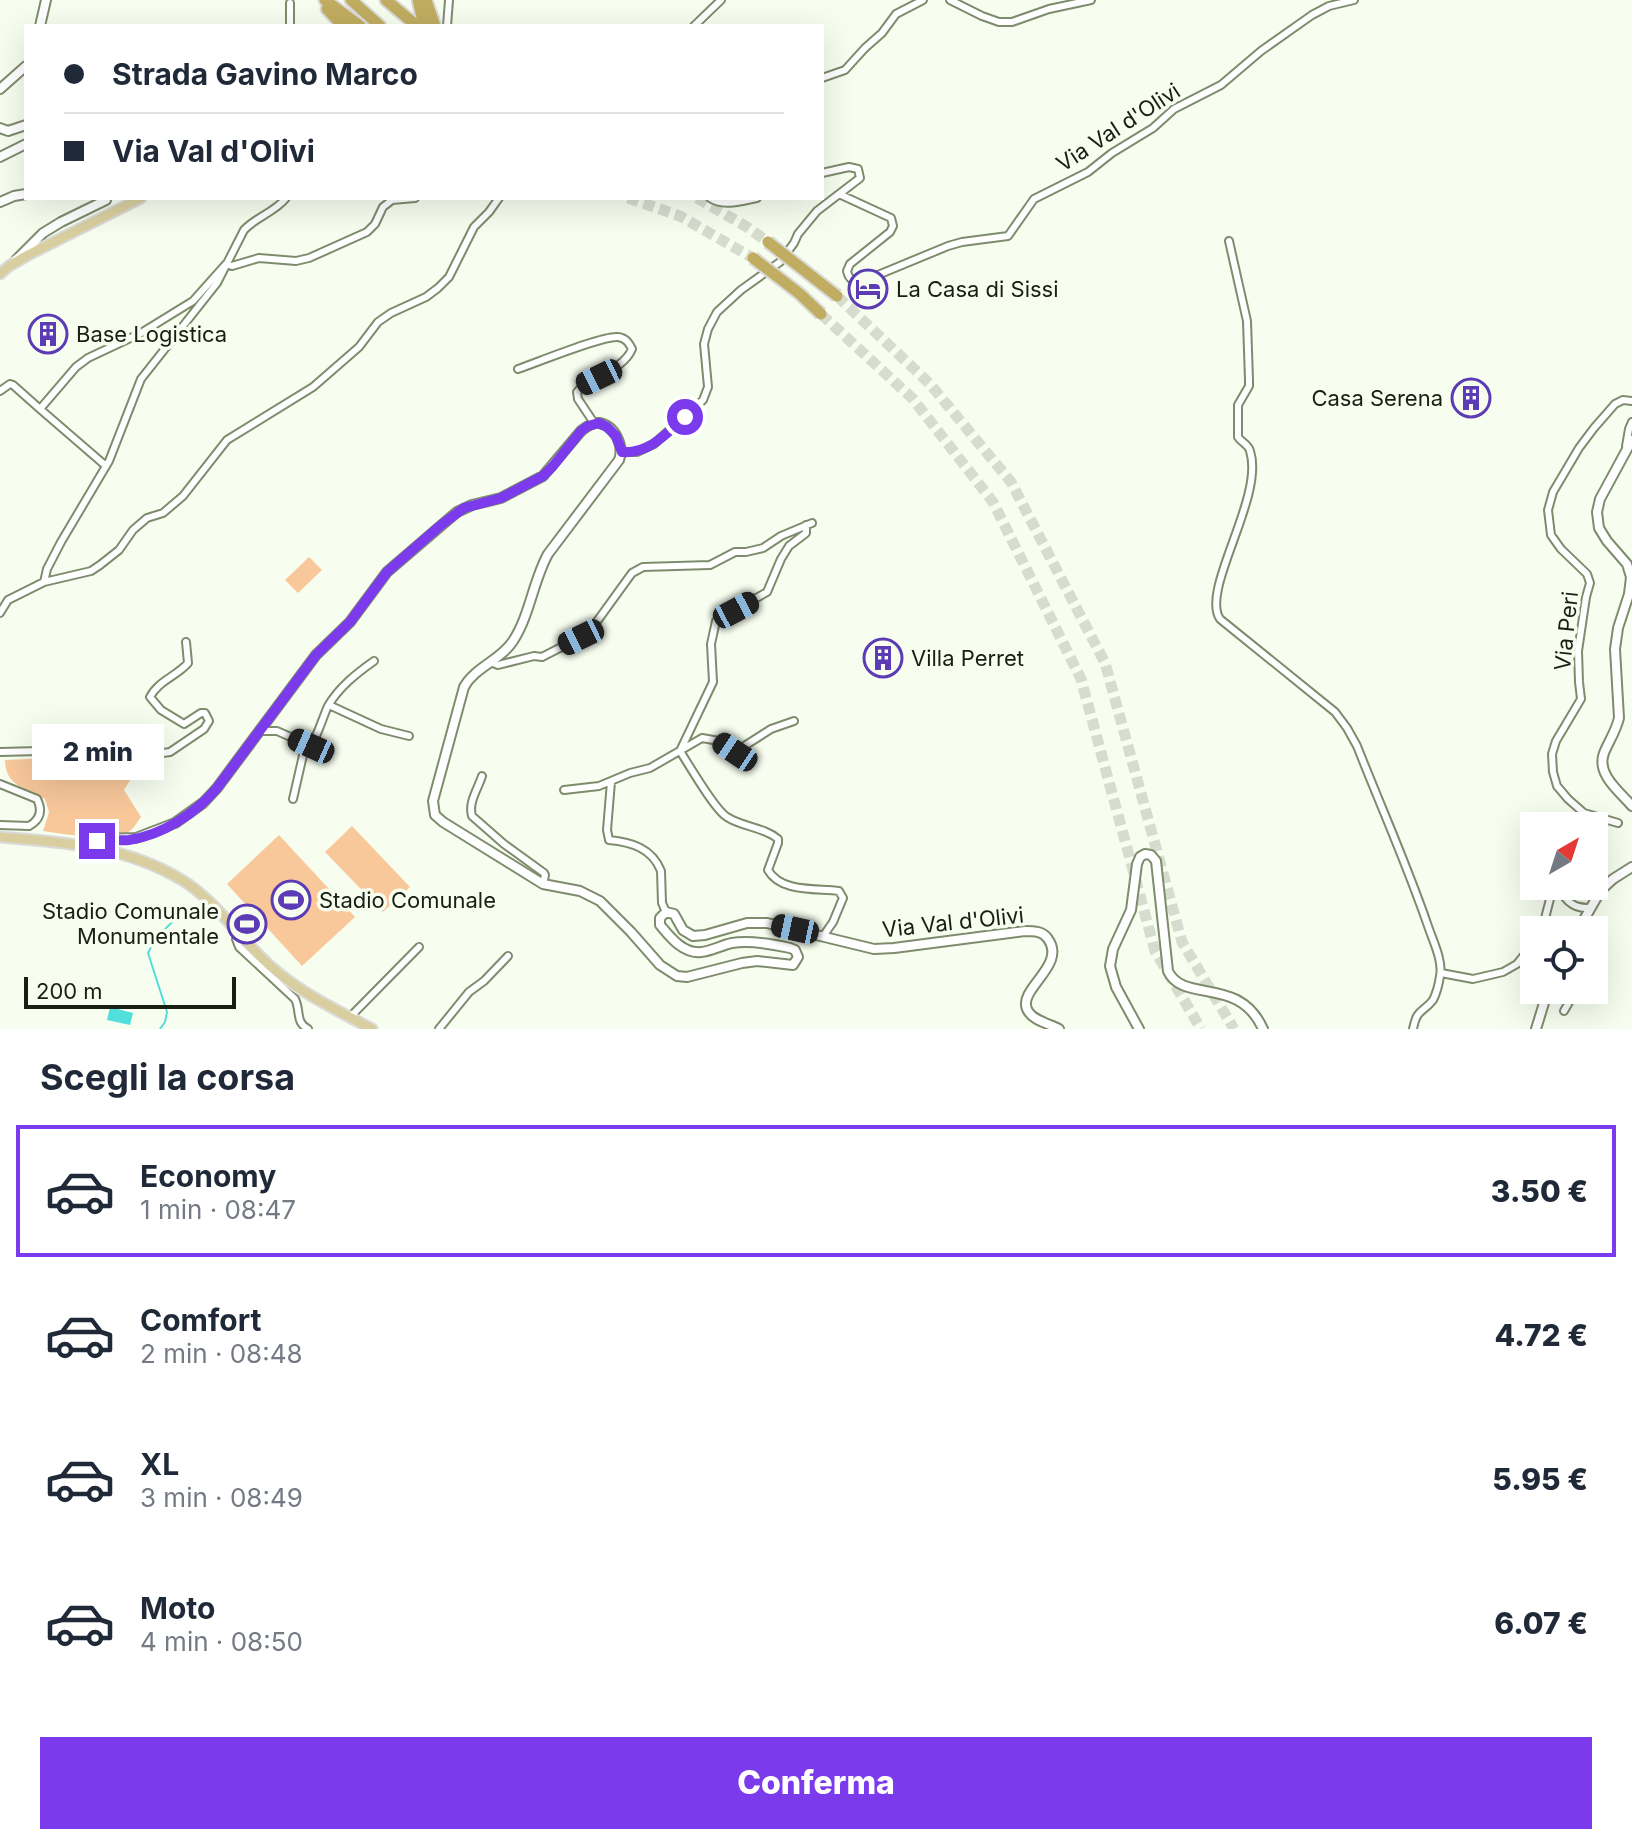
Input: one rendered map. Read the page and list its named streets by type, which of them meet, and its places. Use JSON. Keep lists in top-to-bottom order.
{
  "streets": {
    "street": ["Via Val d'Olivi", "Via Peri"]
  },
  "places": {
    "hotel": ["La Casa di Sissi"],
    "building": ["Base Logistica", "Casa Serena", "Villa Perret"],
    "sports": ["Stadio Comunale", "Stadio Comunale Monumentale"]
  },
  "scale_bar": "200 m",
  "north": "top right",
  "page": {
    "banner": ["Strada Gavino Marco", "Via Val d'Olivi"],
    "bubble": "2 min",
    "scale": "200 m",
    "heading": "Scegli la corsa",
    "list": [
      {
        "name": "Economy",
        "note": "1 min · 08:47",
        "value": "3.50 €"
      },
      {
        "name": "Comfort",
        "note": "2 min · 08:48",
        "value": "4.72 €"
      },
      {
        "name": "XL",
        "note": "3 min · 08:49",
        "value": "5.95 €"
      },
      {
        "name": "Moto",
        "note": "4 min · 08:50",
        "value": "6.07 €"
      }
    ],
    "buttons": "Conferma"
  }
}
